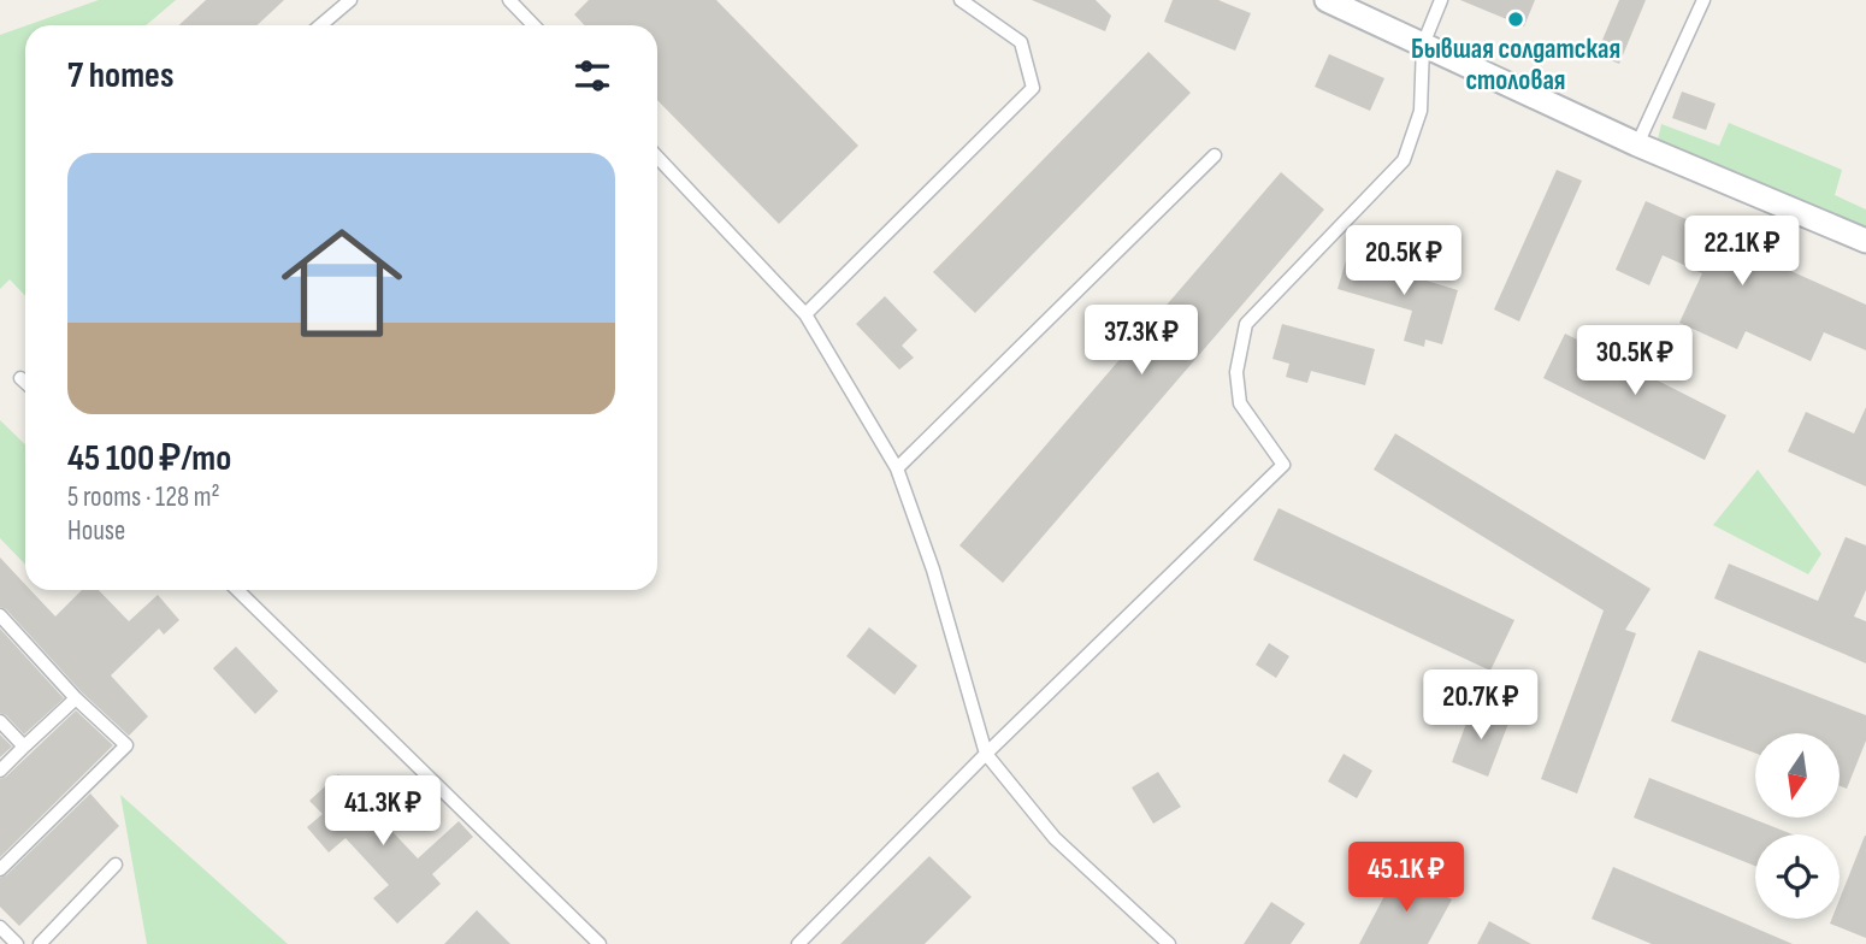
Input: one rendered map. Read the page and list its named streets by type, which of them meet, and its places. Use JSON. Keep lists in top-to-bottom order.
{
  "places": ["Бывшая солдатская столовая"],
  "north": "bottom",
  "page": {
    "heading": "7 homes",
    "list": [
      {
        "name": "45 100 ₽/mo",
        "note": "5 rooms · 128 m² · House"
      }
    ],
    "price": [
      "22.1K ₽",
      "20.5K ₽",
      "37.3K ₽",
      "30.5K ₽",
      "20.7K ₽",
      "41.3K ₽",
      "45.1K ₽"
    ]
  }
}
